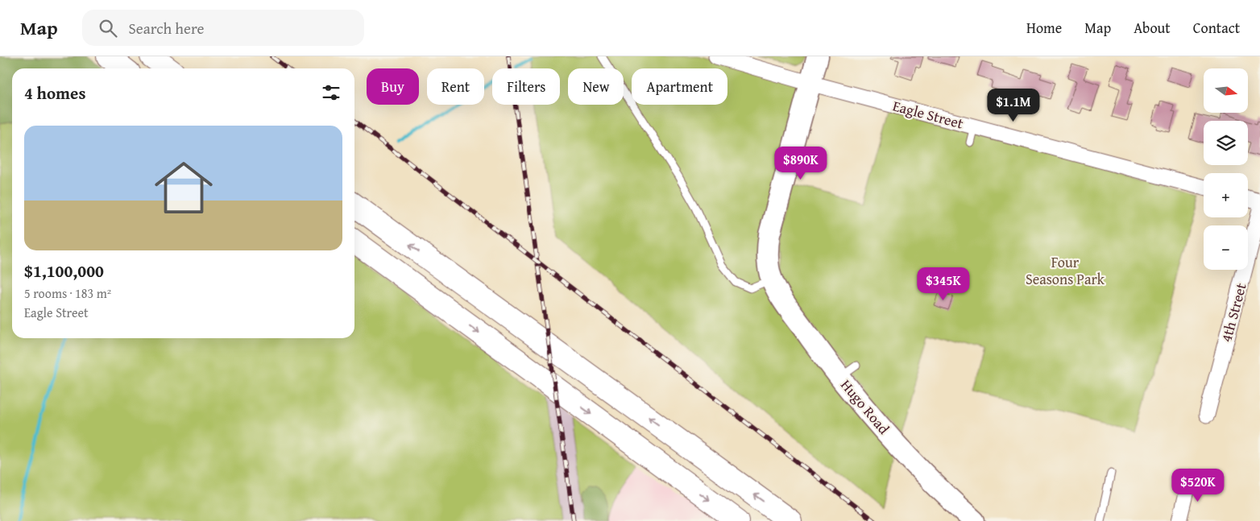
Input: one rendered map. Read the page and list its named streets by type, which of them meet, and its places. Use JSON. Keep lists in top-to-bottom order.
{
  "streets": {
    "street": ["Eagle Street", "4th Street", "Hugo Road"]
  },
  "crossings": [
    ["Eagle Street", "Hugo Road"]
  ],
  "parks": ["Four Seasons Park"],
  "north": "right",
  "page": {
    "header": "Map",
    "search": "Search here",
    "nav": [
      "Home",
      "Map",
      "About",
      "Contact"
    ],
    "map_buttons": ["+", "−"],
    "chip": [
      "Buy",
      "Rent",
      "Filters",
      "New",
      "Apartment"
    ],
    "heading": "4 homes",
    "price": [
      "$1.1M",
      "$890K",
      "$345K",
      "$520K"
    ],
    "list": [
      {
        "name": "$1,100,000",
        "note": "5 rooms · 183 m² · Eagle Street"
      }
    ]
  }
}
